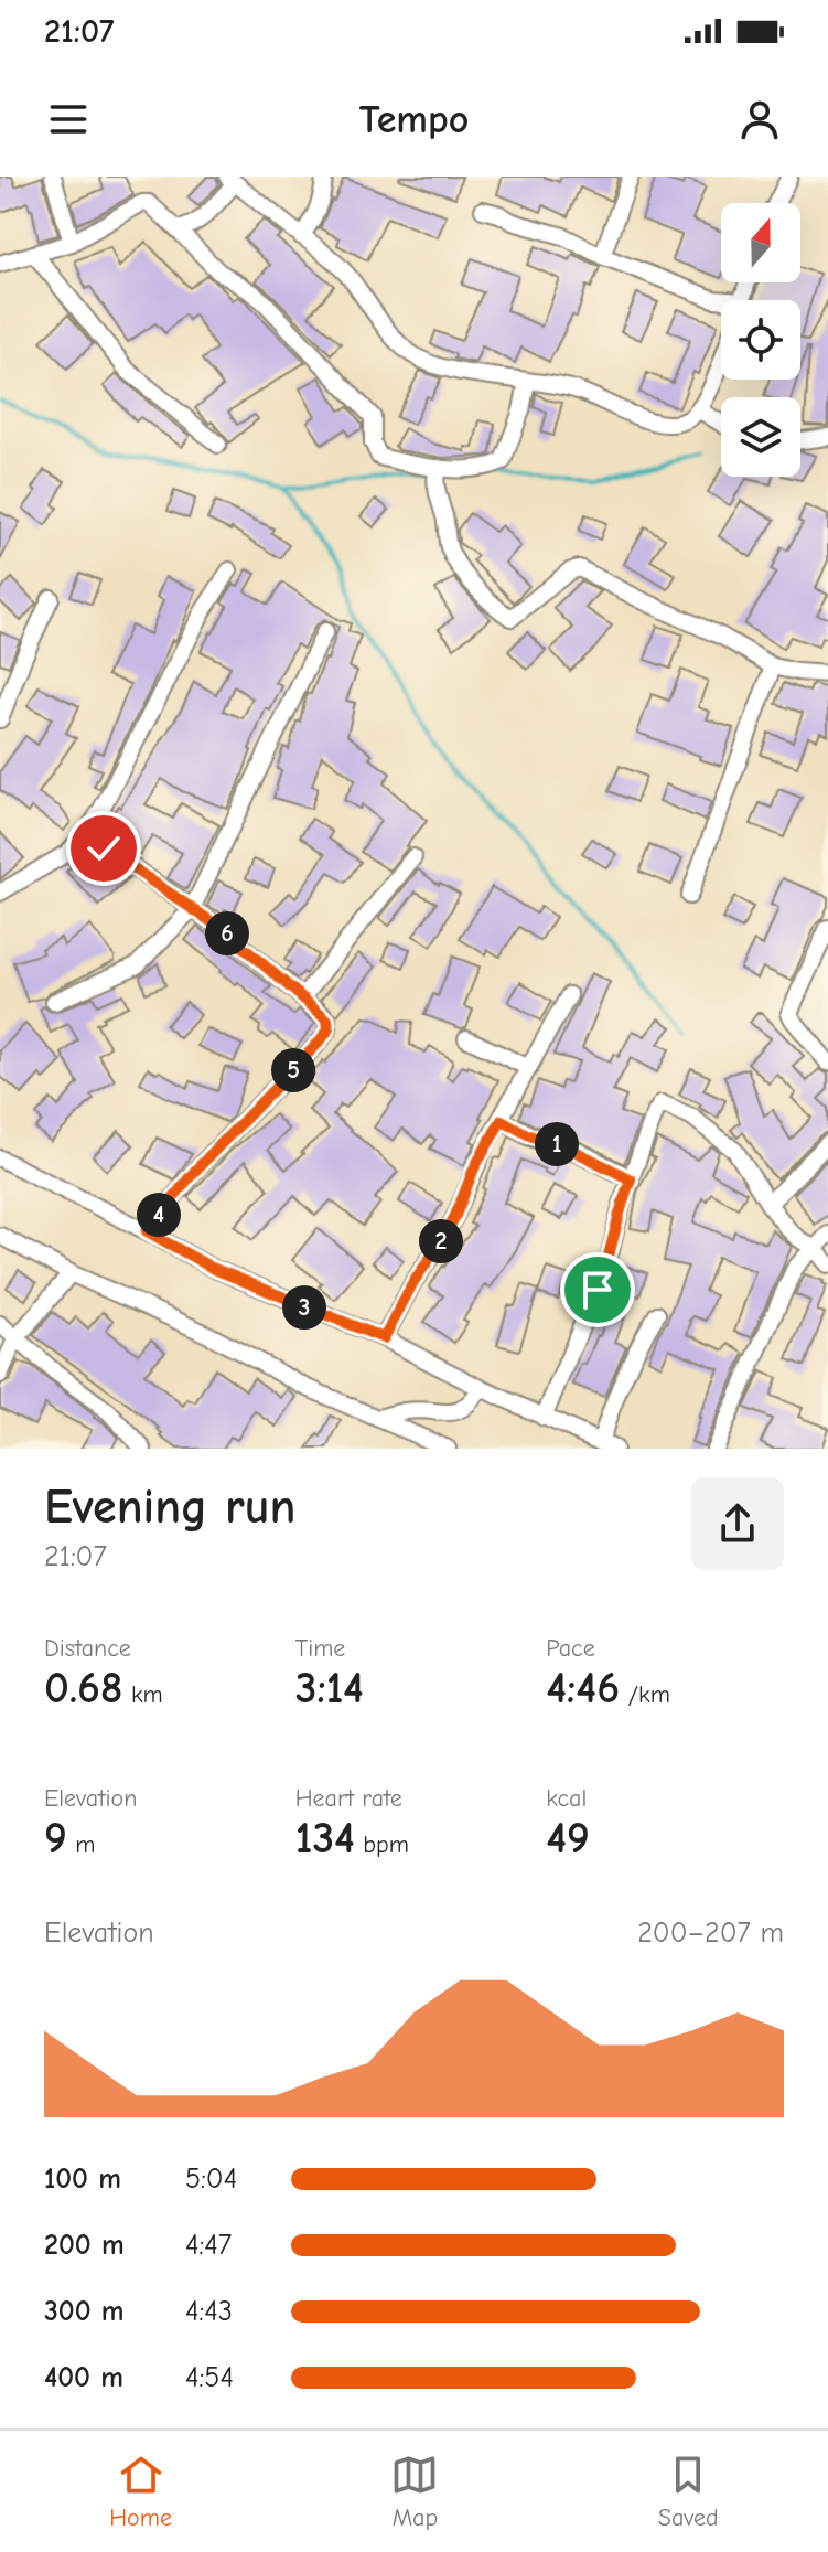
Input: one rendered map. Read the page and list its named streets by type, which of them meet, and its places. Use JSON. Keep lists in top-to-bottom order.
{
  "north": "top",
  "page": {
    "status": "21:07",
    "header": "Tempo",
    "pins": [
      "6",
      "5",
      "1",
      "4",
      "2",
      "3"
    ],
    "heading": ["Evening run", "21:07"],
    "stats": [
      ["Distance", "0.68 km"],
      ["Time", "3:14"],
      ["Pace", "4:46 /km"],
      ["Elevation", "9 m"],
      ["Heart rate", "134 bpm"],
      ["kcal", "49"]
    ],
    "chart": ["Elevation", "200–207 m"],
    "list": [
      {
        "name": "100 m",
        "note": "5:04"
      },
      {
        "name": "200 m",
        "note": "4:47"
      },
      {
        "name": "300 m",
        "note": "4:43"
      },
      {
        "name": "400 m",
        "note": "4:54"
      }
    ],
    "tabs": ["Home", "Map", "Saved"]
  }
}
